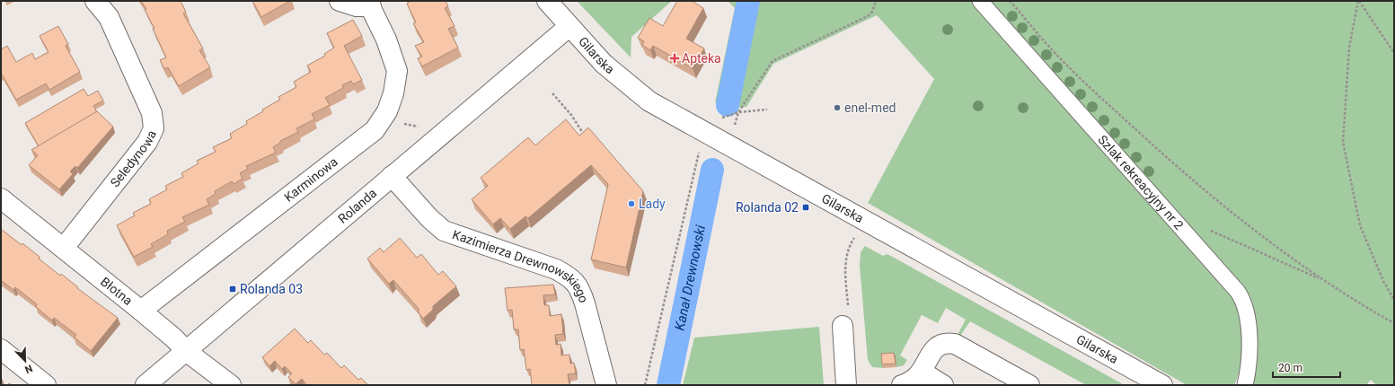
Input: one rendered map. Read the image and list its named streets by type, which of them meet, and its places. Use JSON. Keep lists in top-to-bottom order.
{
  "streets": {
    "street": [
      "Gilarska",
      "Seledynowa",
      "Karminowa",
      "Szlak rekreacyjny nr 2",
      "Rolanda",
      "Kazimierza Drewnowskiego",
      "Błotna"
    ]
  },
  "crossings": [
    ["Gilarska", "Rolanda"],
    ["Seledynowa", "Błotna"],
    ["Karminowa", "Błotna"],
    ["Rolanda", "Kazimierza Drewnowskiego"],
    ["Rolanda", "Błotna"]
  ],
  "water": ["Kanał Drewnowski"],
  "places": {
    "health": ["Apteka"],
    "other": ["enel-med", "Lady"],
    "transit": ["Rolanda 02", "Rolanda 03"]
  },
  "scale_bar": "20 m",
  "north": "bottom right"
}
